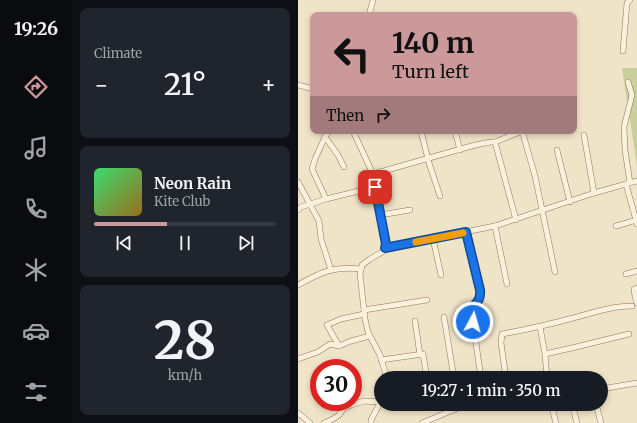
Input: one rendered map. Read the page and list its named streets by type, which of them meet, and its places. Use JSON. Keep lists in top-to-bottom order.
{
  "page": {
    "tabs": "19:26",
    "tile": [
      "Climate",
      ["28", "km/h"]
    ],
    "turn": ["140 m", "Turn left"],
    "heat": ["−", "21°", "+"],
    "then": "Then",
    "song": ["Neon Rain", "Kite Club"],
    "limit": "30",
    "trip": "19:27 · 1 min · 350 m"
  }
}
